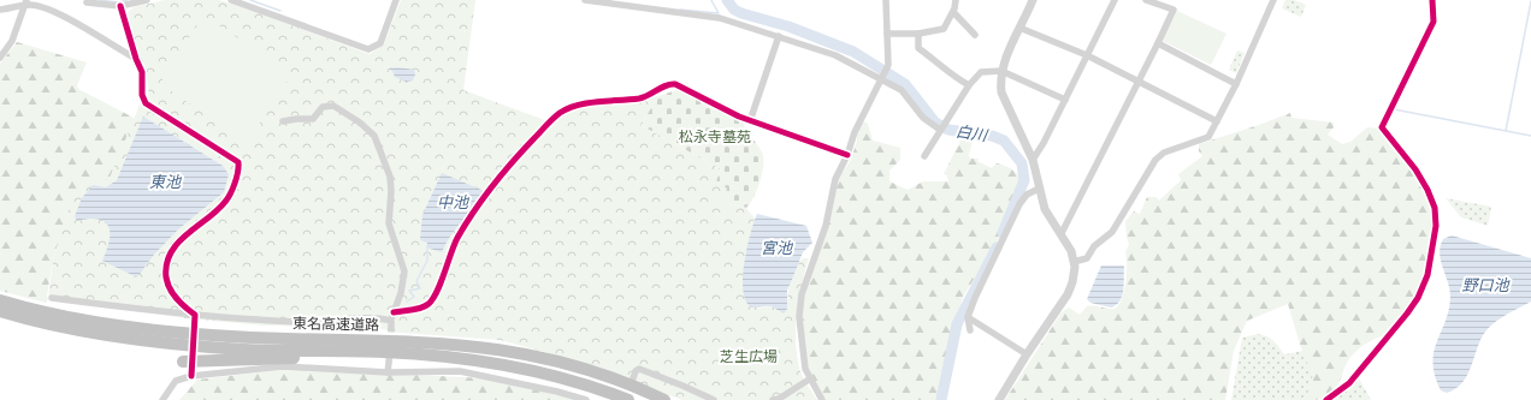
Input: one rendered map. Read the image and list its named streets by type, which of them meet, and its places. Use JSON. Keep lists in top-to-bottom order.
{
  "streets": {
    "highway": ["東名高速道路"]
  },
  "water": [
    "白川",
    "東池",
    "中池",
    "宮池",
    "野口池"
  ],
  "parks": ["松永寺墓苑", "芝生広場"]
}
